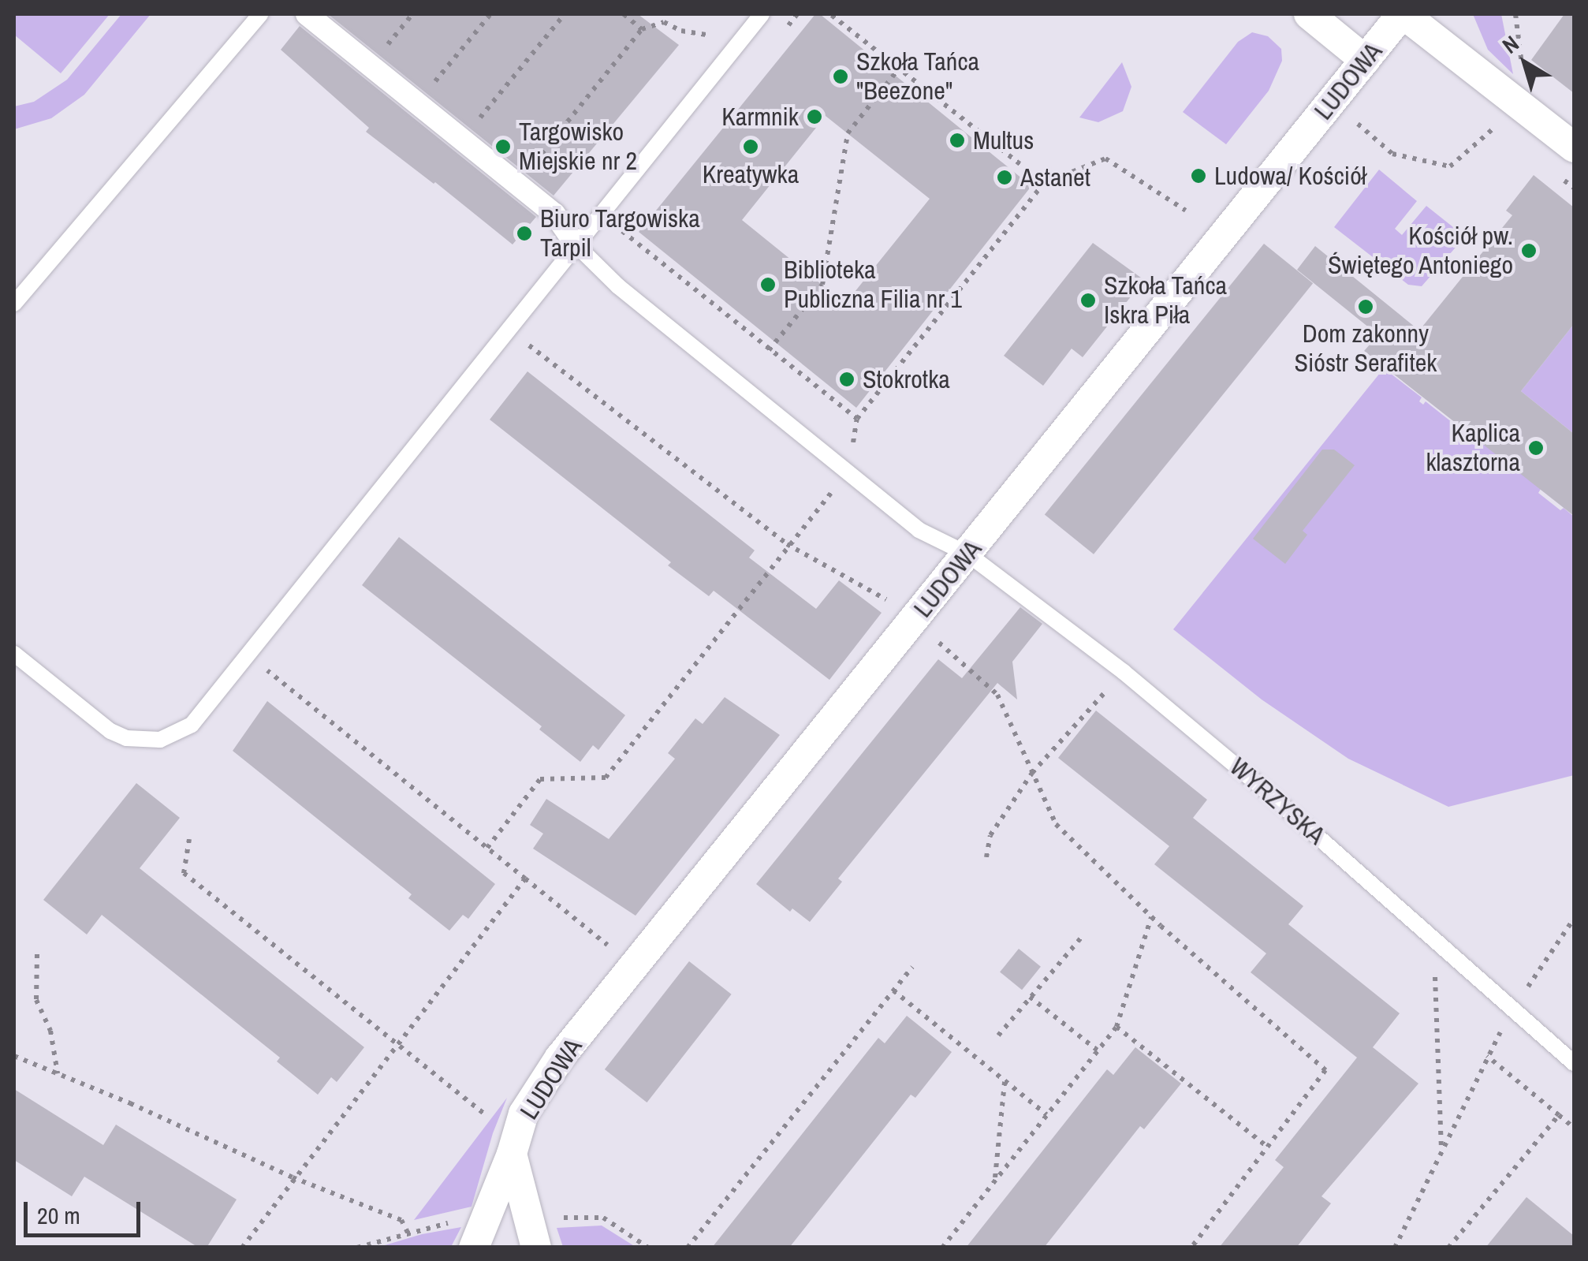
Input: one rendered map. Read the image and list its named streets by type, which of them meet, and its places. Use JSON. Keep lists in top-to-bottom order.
{
  "streets": {
    "street": ["LUDOWA"],
    "lane": ["WYRZYSKA"]
  },
  "crossings": [
    ["LUDOWA", "WYRZYSKA"]
  ],
  "places": [
    "Szkoła Tańca \"Beezone\"",
    "Karmnik",
    "Multus",
    "Targowisko Miejskie nr 2",
    "Kreatywka",
    "Ludowa/ Kościół",
    "Astanet",
    "Biuro Targowiska Tarpil",
    "Kościół pw. Świętego Antoniego",
    "Biblioteka Publiczna Filia nr 1",
    "Szkoła Tańca Iskra Piła",
    "Dom zakonny Sióstr Serafitek",
    "Stokrotka",
    "Kaplica klasztorna"
  ],
  "scale_bar": "20 m",
  "north": "top left"
}
